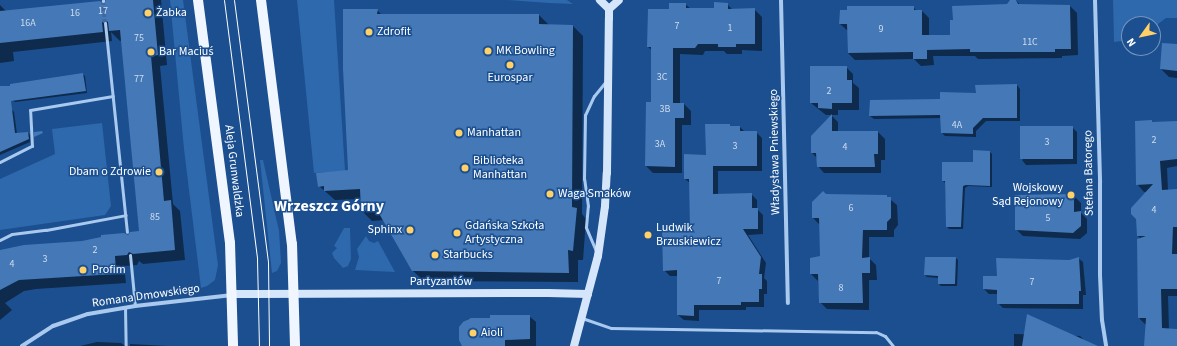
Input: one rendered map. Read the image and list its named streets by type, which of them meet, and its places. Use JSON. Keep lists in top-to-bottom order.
{
  "streets": {
    "main road": ["Aleja Grunwaldzka"],
    "street": [
      "Władysława Pniewskiego",
      "Stefana Batorego",
      "Partyzantów",
      "Romana Dmowskiego"
    ]
  },
  "crossings": [
    ["Aleja Grunwaldzka", "Partyzantów"],
    ["Aleja Grunwaldzka", "Romana Dmowskiego"],
    ["Partyzantów", "Romana Dmowskiego"]
  ],
  "districts": ["Wrzeszcz Górny"],
  "places": [
    "Żabka",
    "Zdrofit",
    "MK Bowling",
    "Bar Maciuś",
    "Eurospar",
    "Manhattan",
    "Biblioteka Manhattan",
    "Dbam o Zdrowie",
    "Waga Smaków",
    "Wojskowy Sąd Rejonowy",
    "Sphinx",
    "Gdańska Szkoła Artystyczna",
    "Ludwik Brzuskiewicz",
    "Starbucks",
    "Profim",
    "Aioli"
  ],
  "house_numbers": [
    "17",
    "16",
    "16A",
    "7",
    "1",
    "9",
    "75",
    "11C",
    "3C",
    "77",
    "2",
    "3B",
    "4A",
    "2",
    "3",
    "3A",
    "3",
    "4",
    "6",
    "4",
    "85",
    "5",
    "2",
    "3",
    "4",
    "7",
    "7",
    "8"
  ],
  "north": "bottom left"
}
